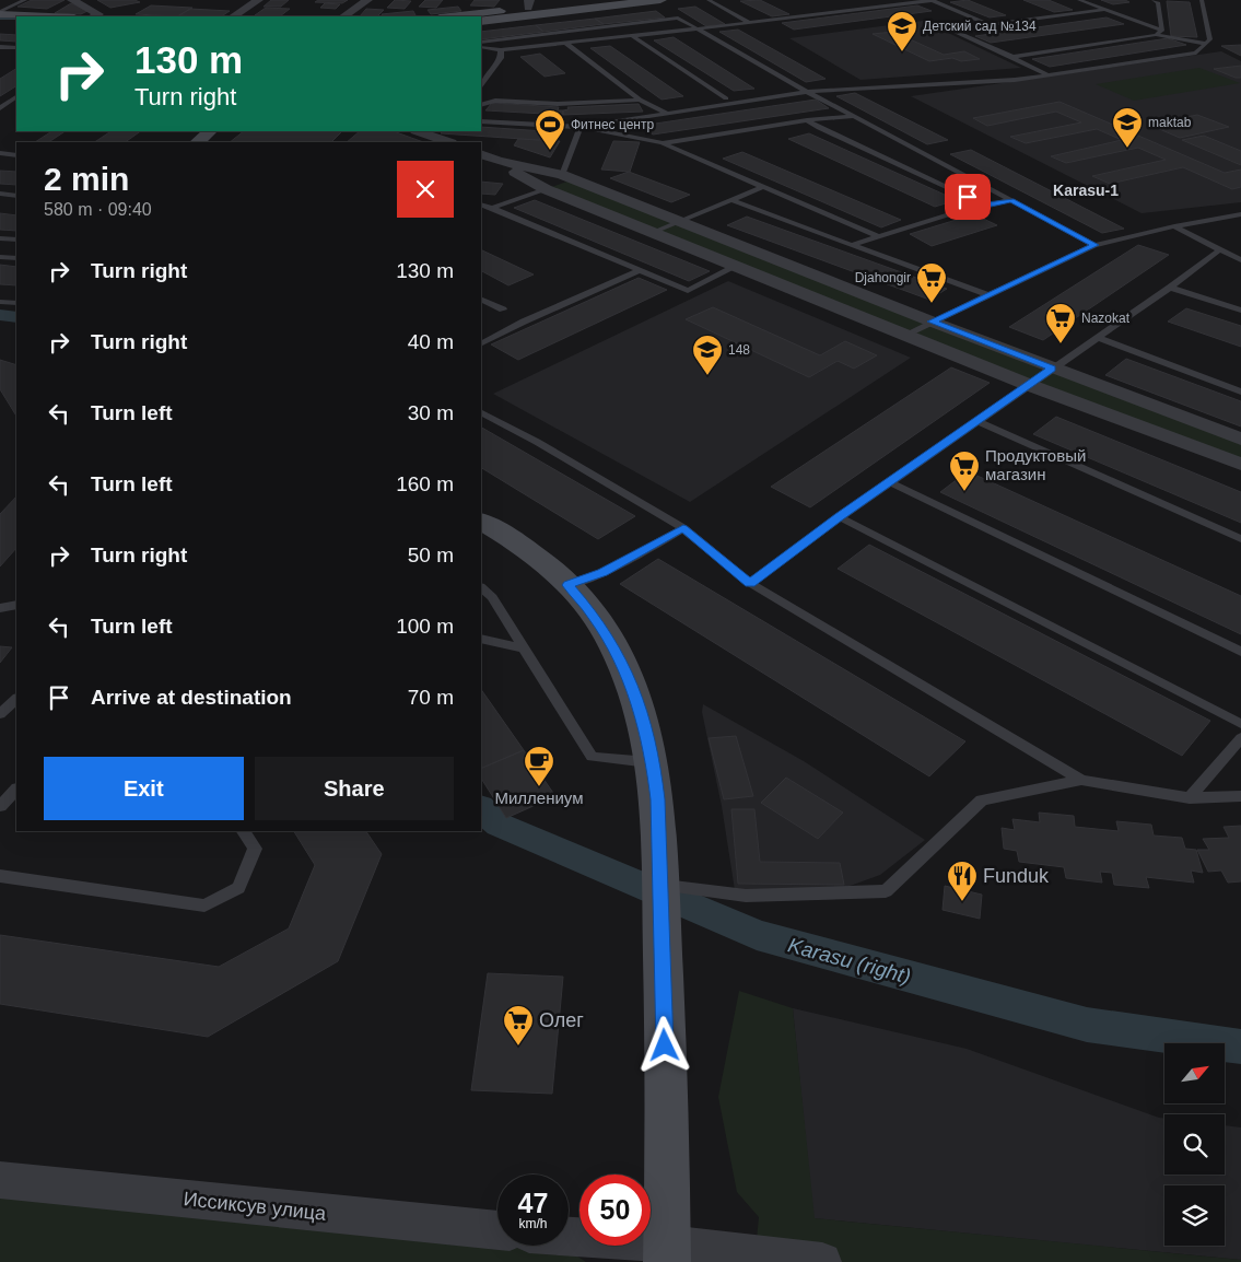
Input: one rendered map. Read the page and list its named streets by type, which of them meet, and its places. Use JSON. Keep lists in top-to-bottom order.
{
  "streets": {
    "street": ["Иссиксув улица"]
  },
  "districts": ["Karasu-1"],
  "water": ["Karasu (right)"],
  "places": {
    "school or university": ["Детский сад №134", "maktab", "148"],
    "sports": ["Фитнес центр"],
    "supermarket": [
      "Djahongir",
      "Nazokat",
      "Продуктовый магазин",
      "Олег"
    ],
    "cafe": ["Миллениум"],
    "restaurant": ["Funduk"]
  },
  "north": "top right",
  "page": {
    "turn": ["130 m", "Turn right"],
    "heading": ["2 min", "580 m · 09:40"],
    "list": [
      {
        "name": "Turn right",
        "value": "130 m"
      },
      {
        "name": "Turn right",
        "value": "40 m"
      },
      {
        "name": "Turn left",
        "value": "30 m"
      },
      {
        "name": "Turn left",
        "value": "160 m"
      },
      {
        "name": "Turn right",
        "value": "50 m"
      },
      {
        "name": "Turn left",
        "value": "100 m"
      },
      {
        "name": "Arrive at destination",
        "value": "70 m"
      }
    ],
    "buttons": ["Exit", "Share"],
    "speed": "47 km/h",
    "limit": "50"
  }
}
